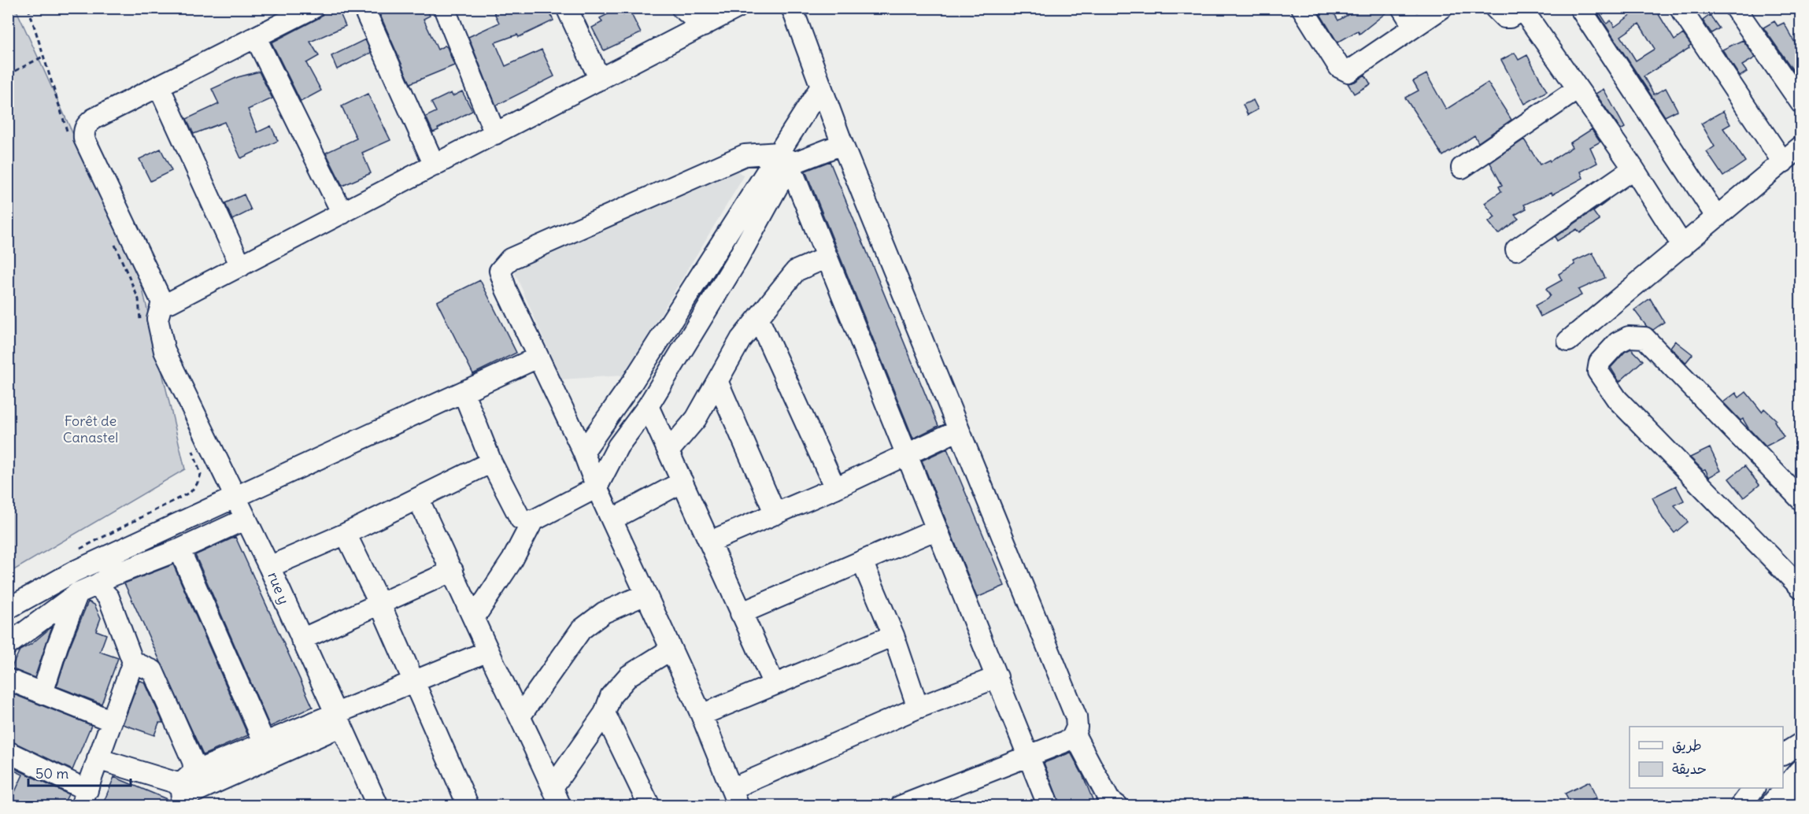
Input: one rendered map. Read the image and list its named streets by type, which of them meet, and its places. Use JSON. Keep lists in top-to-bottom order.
{
  "streets": {
    "street": ["rue y"]
  },
  "parks": ["Forêt de Canastel"],
  "legend": ["طريق", "حديقة"],
  "scale_bar": "50 m"
}
